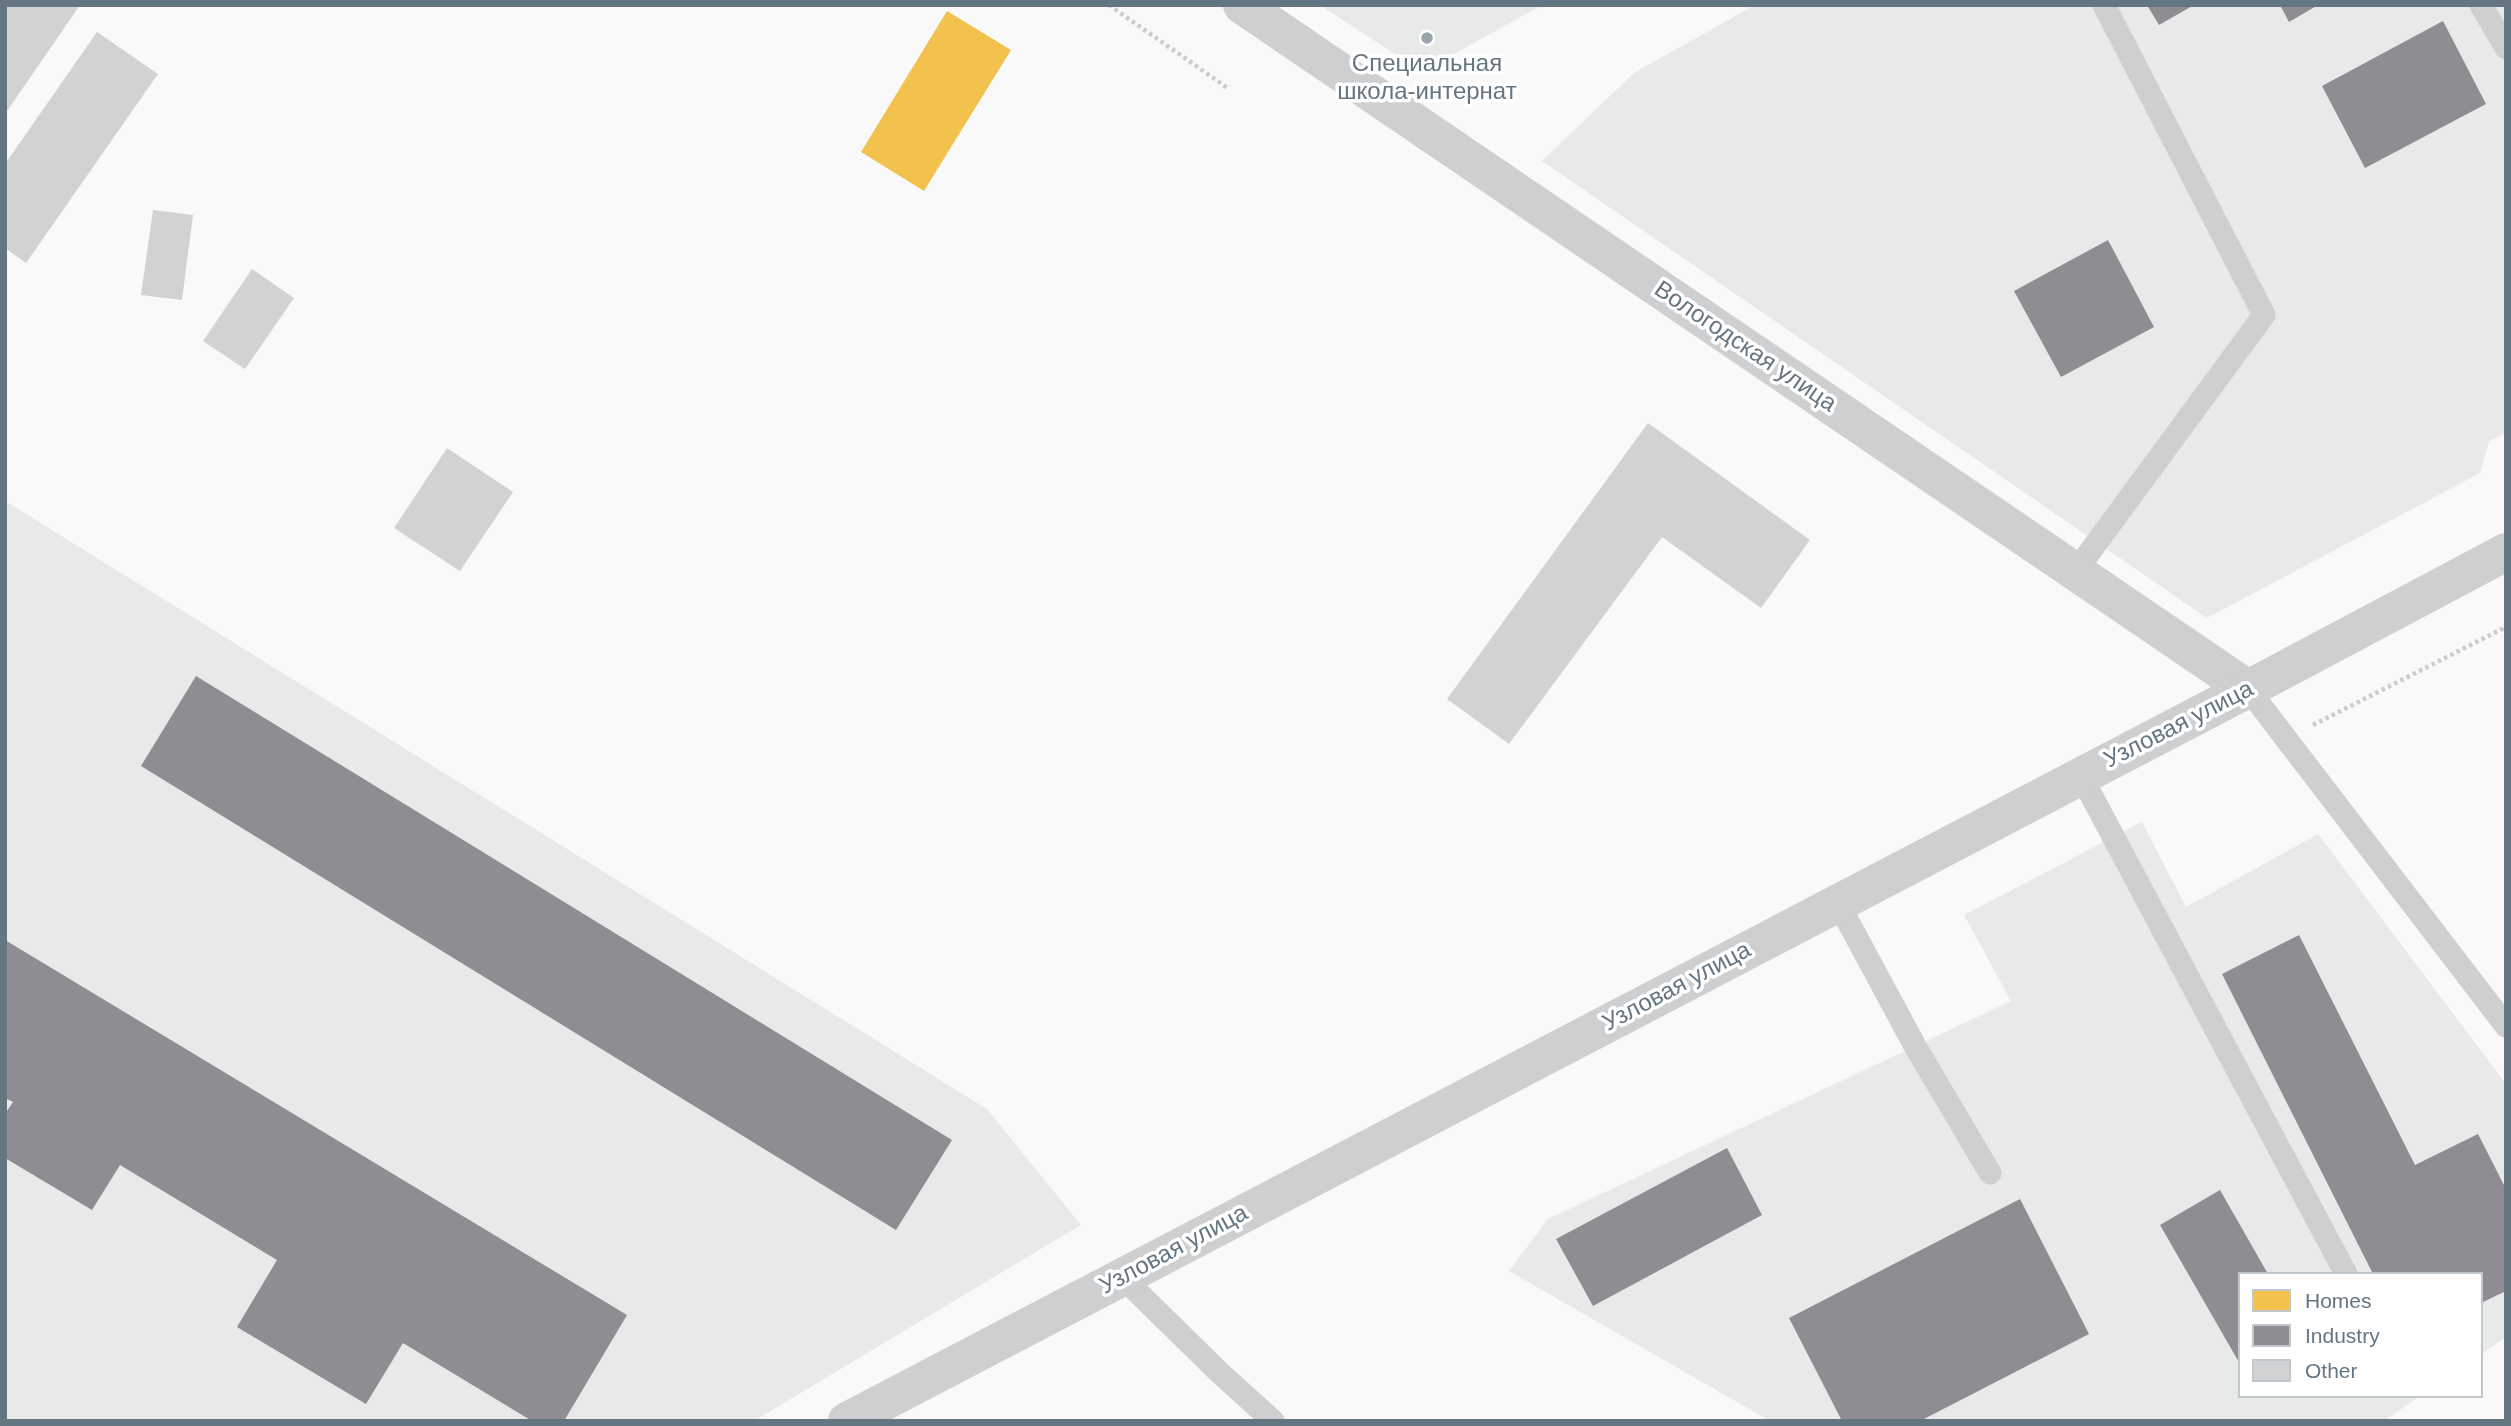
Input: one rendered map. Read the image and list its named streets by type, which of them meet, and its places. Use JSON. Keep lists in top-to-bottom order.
{
  "streets": {
    "street": ["Вологодская улица", "Узловая улица"]
  },
  "crossings": [
    ["Вологодская улица", "Узловая улица"]
  ],
  "places": ["Специальная школа-интернат"],
  "legend": ["Homes", "Industry", "Other"]
}
